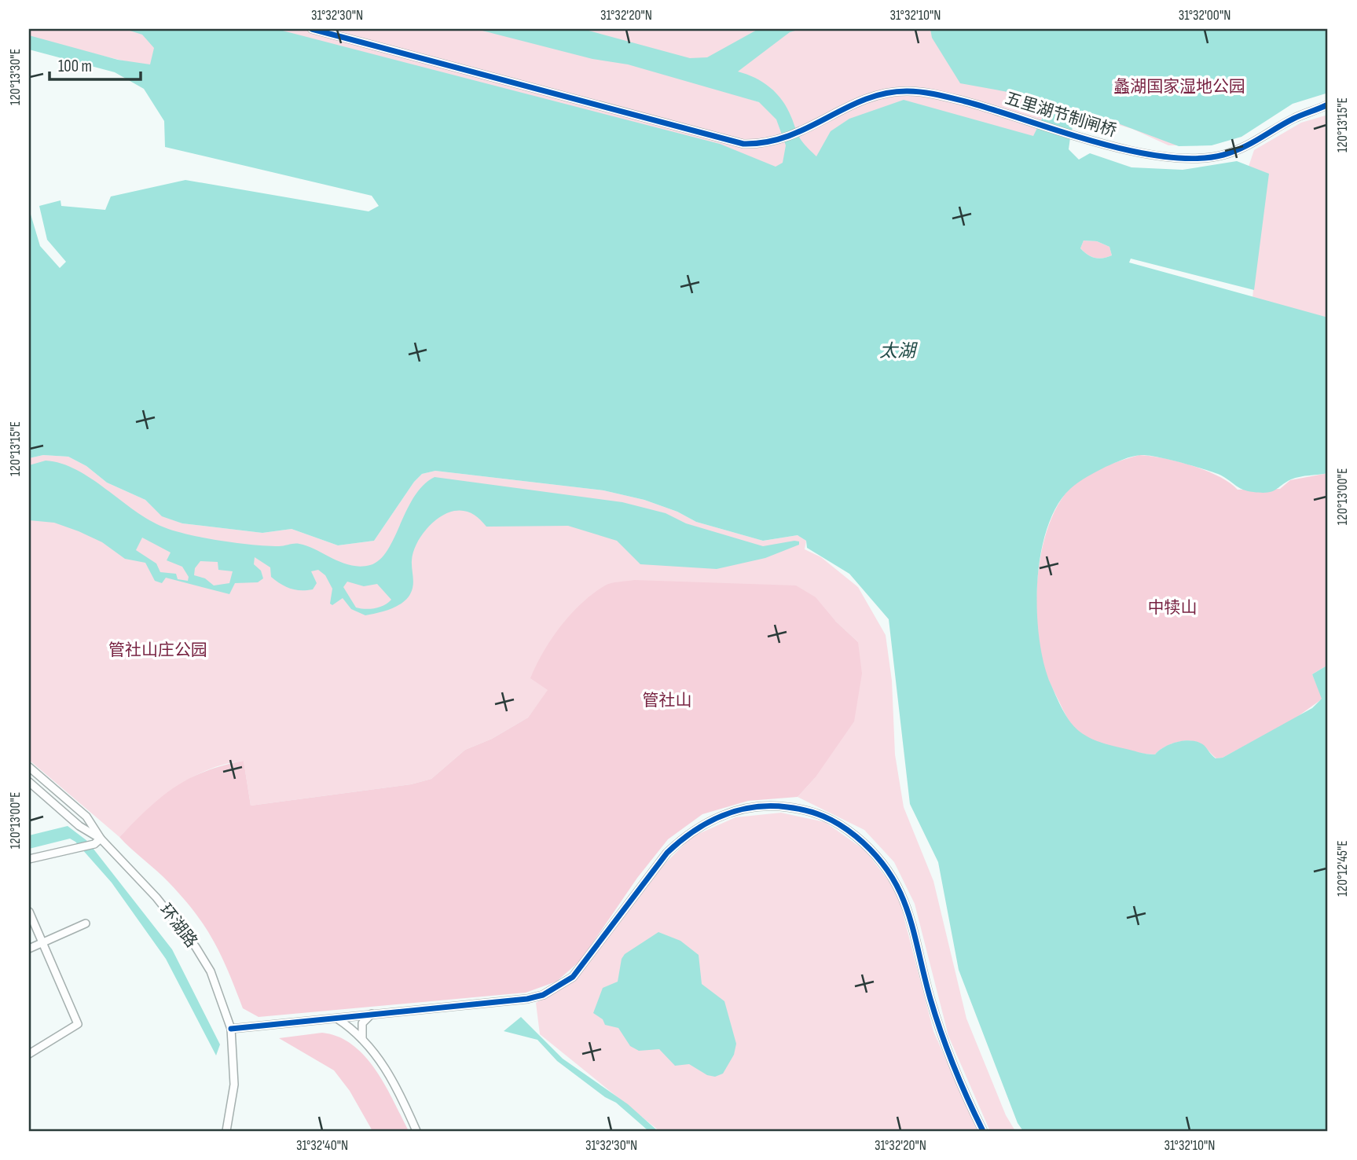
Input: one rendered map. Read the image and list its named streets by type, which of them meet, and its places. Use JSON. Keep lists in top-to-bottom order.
{
  "streets": {
    "street": ["五里湖节制闸桥", "环湖路"]
  },
  "water": ["太湖"],
  "parks": [
    "蠡湖国家湿地公园",
    "中犊山",
    "管社山庄公园",
    "管社山"
  ],
  "scale_bar": "100 m",
  "coordinates": [
    "31°32'30\"N",
    "31°32'20\"N",
    "31°32'10\"N",
    "31°32'00\"N",
    "120°13'30\"E",
    "120°13'15\"E",
    "120°13'00\"E",
    "120°12'45\"E",
    "31°32'40\"N"
  ]
}
